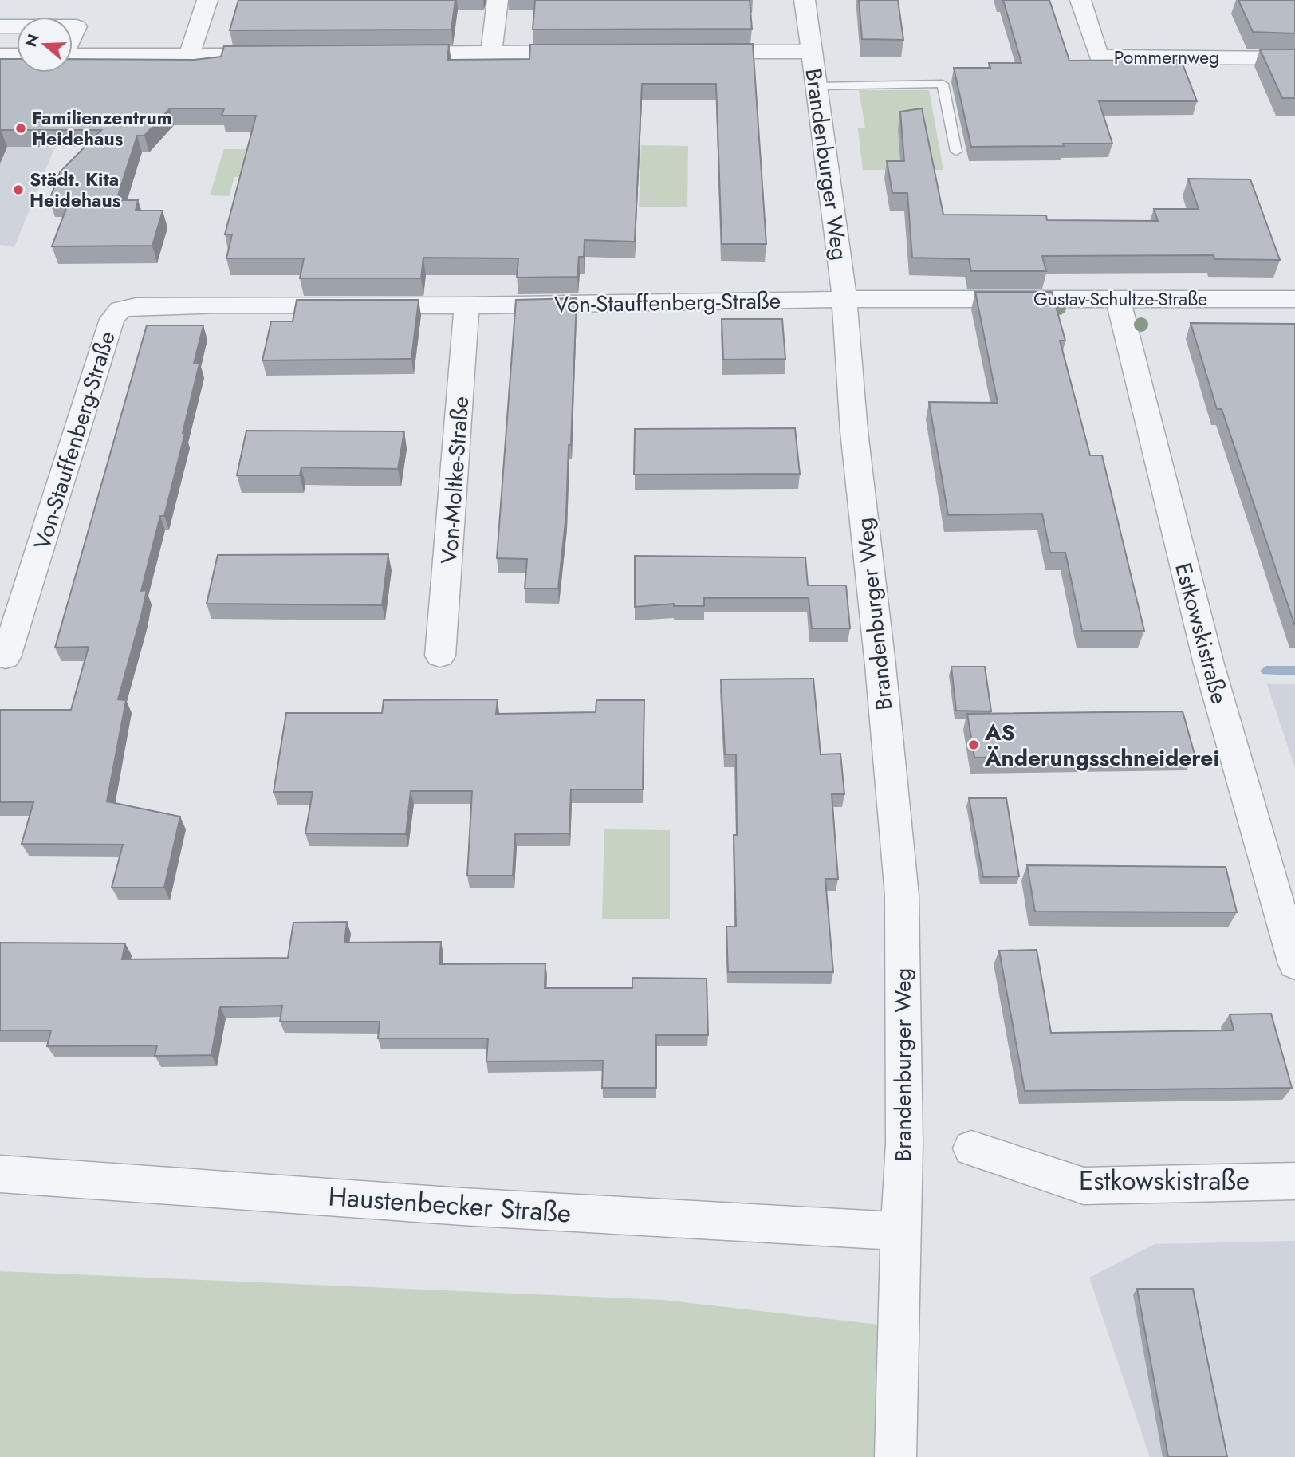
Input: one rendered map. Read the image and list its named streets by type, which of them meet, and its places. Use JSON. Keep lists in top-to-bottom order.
{
  "streets": {
    "street": [
      "Pommernweg",
      "Brandenburger Weg",
      "Gustav-Schultze-Straße",
      "Von-Stauffenberg-Straße",
      "Von-Moltke-Straße",
      "Estkowskistraße",
      "Haustenbecker Straße"
    ]
  },
  "crossings": [
    ["Brandenburger Weg", "Gustav-Schultze-Straße"],
    ["Brandenburger Weg", "Von-Stauffenberg-Straße"],
    ["Brandenburger Weg", "Haustenbecker Straße"],
    ["Gustav-Schultze-Straße", "Von-Stauffenberg-Straße"],
    ["Gustav-Schultze-Straße", "Estkowskistraße"],
    ["Von-Stauffenberg-Straße", "Von-Moltke-Straße"]
  ],
  "places": ["Familienzentrum Heidehaus", "Städt. Kita Heidehaus", "AS Änderungsschneiderei"],
  "north": "left"
}
